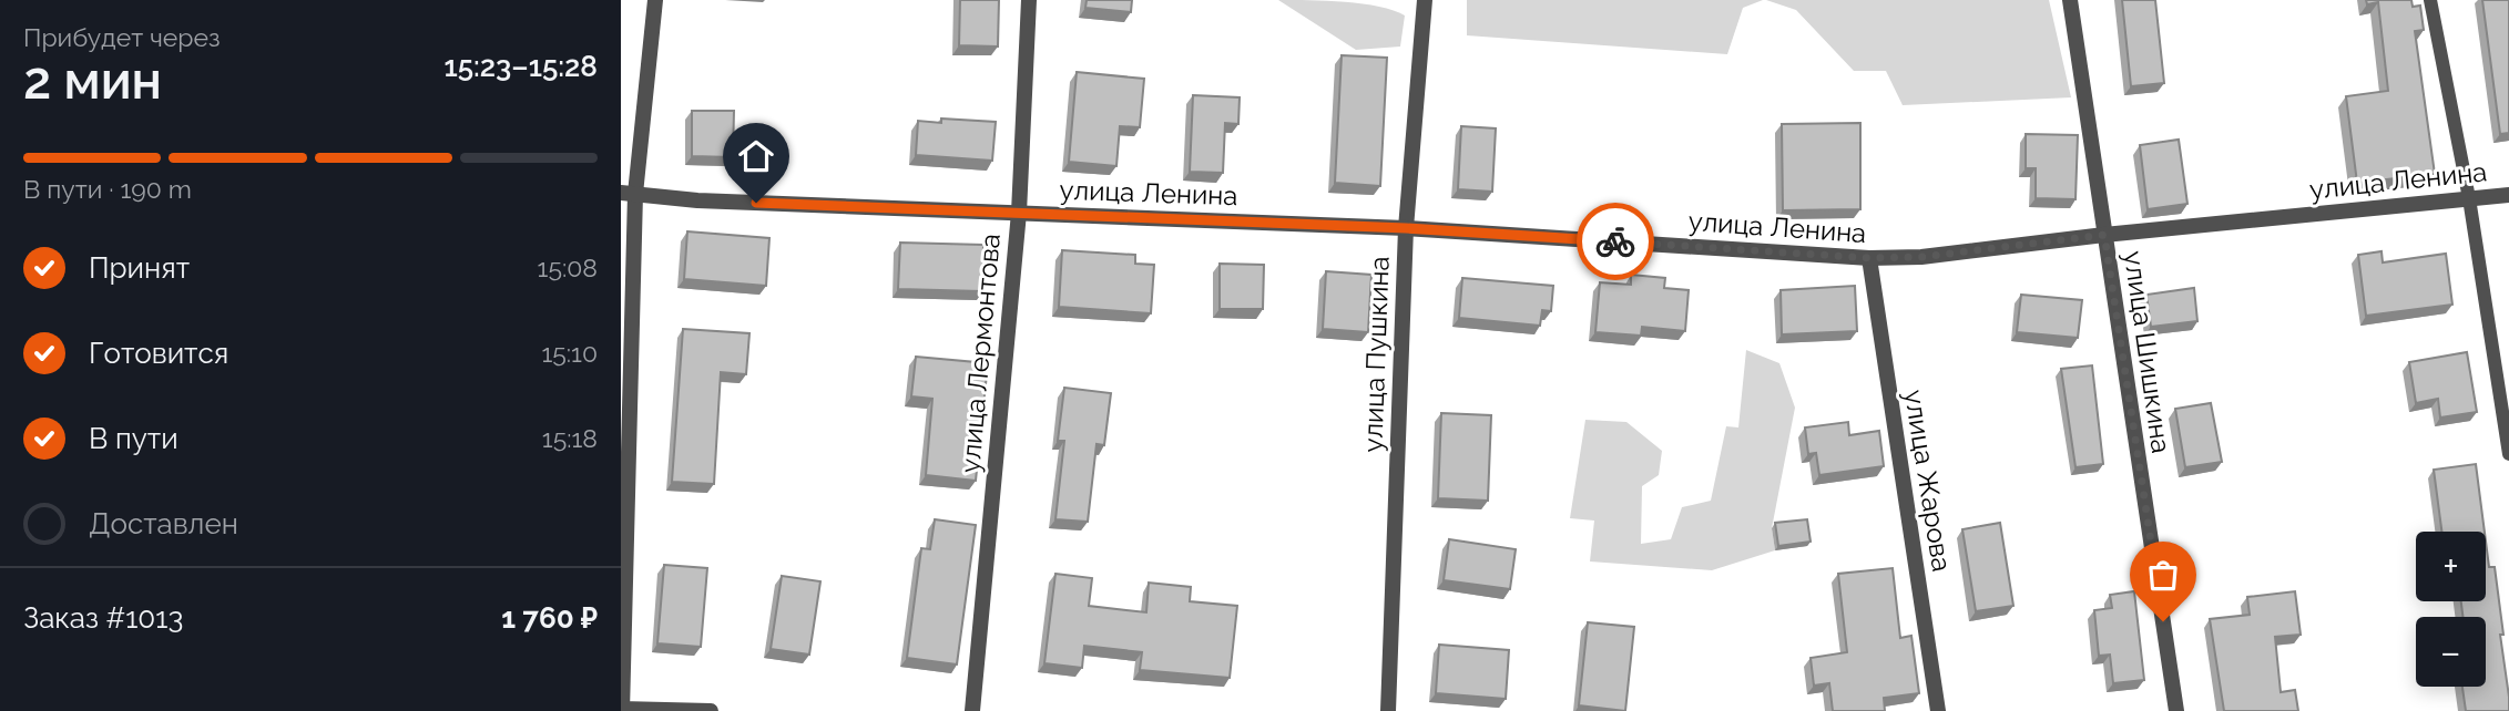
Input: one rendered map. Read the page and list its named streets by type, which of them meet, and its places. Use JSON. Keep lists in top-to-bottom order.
{
  "streets": {
    "street": [
      "улица Ленина",
      "улица Шишкина",
      "улица Лермонтова",
      "улица Пушкина",
      "улица Жарова"
    ]
  },
  "crossings": [
    ["улица Ленина", "улица Шишкина"],
    ["улица Ленина", "улица Лермонтова"],
    ["улица Ленина", "улица Пушкина"],
    ["улица Ленина", "улица Жарова"]
  ],
  "page": {
    "heading": ["2 мин", "Прибудет через", "15:23–15:28"],
    "panel": ["Заказ #1013", "1 760 ₽"],
    "bar": "В пути · 190 m",
    "list": [
      ["Принят", "15:08"],
      ["Готовится", "15:10"],
      ["В пути", "15:18"],
      "Доставлен"
    ],
    "map_buttons": ["+", "−"]
  }
}
